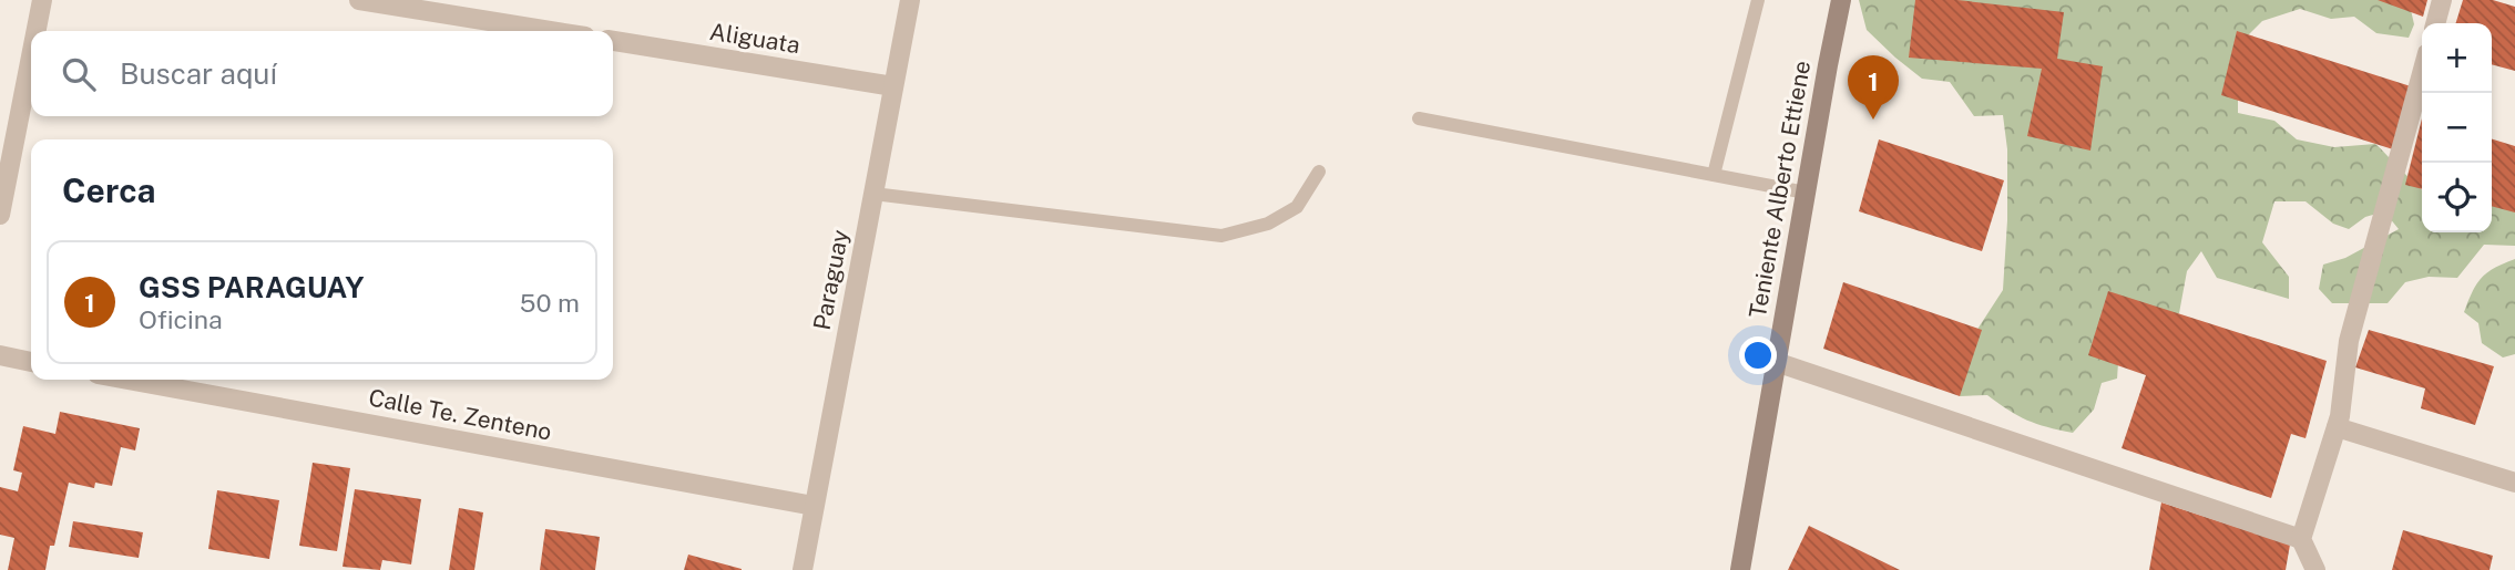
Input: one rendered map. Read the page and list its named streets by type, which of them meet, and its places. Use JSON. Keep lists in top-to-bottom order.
{
  "streets": {
    "main road": ["Teniente Alberto Ettiene"],
    "street": ["Aliguata", "Paraguay", "Calle Te. Zenteno"]
  },
  "crossings": [
    ["Aliguata", "Paraguay"],
    ["Paraguay", "Calle Te. Zenteno"]
  ],
  "page": {
    "map_buttons": ["+", "−"],
    "search": "Buscar aquí",
    "pins": "1",
    "heading": "Cerca",
    "list": [
      {
        "mark": "1",
        "name": "GSS PARAGUAY",
        "note": "Oficina",
        "value": "50 m"
      }
    ]
  }
}
